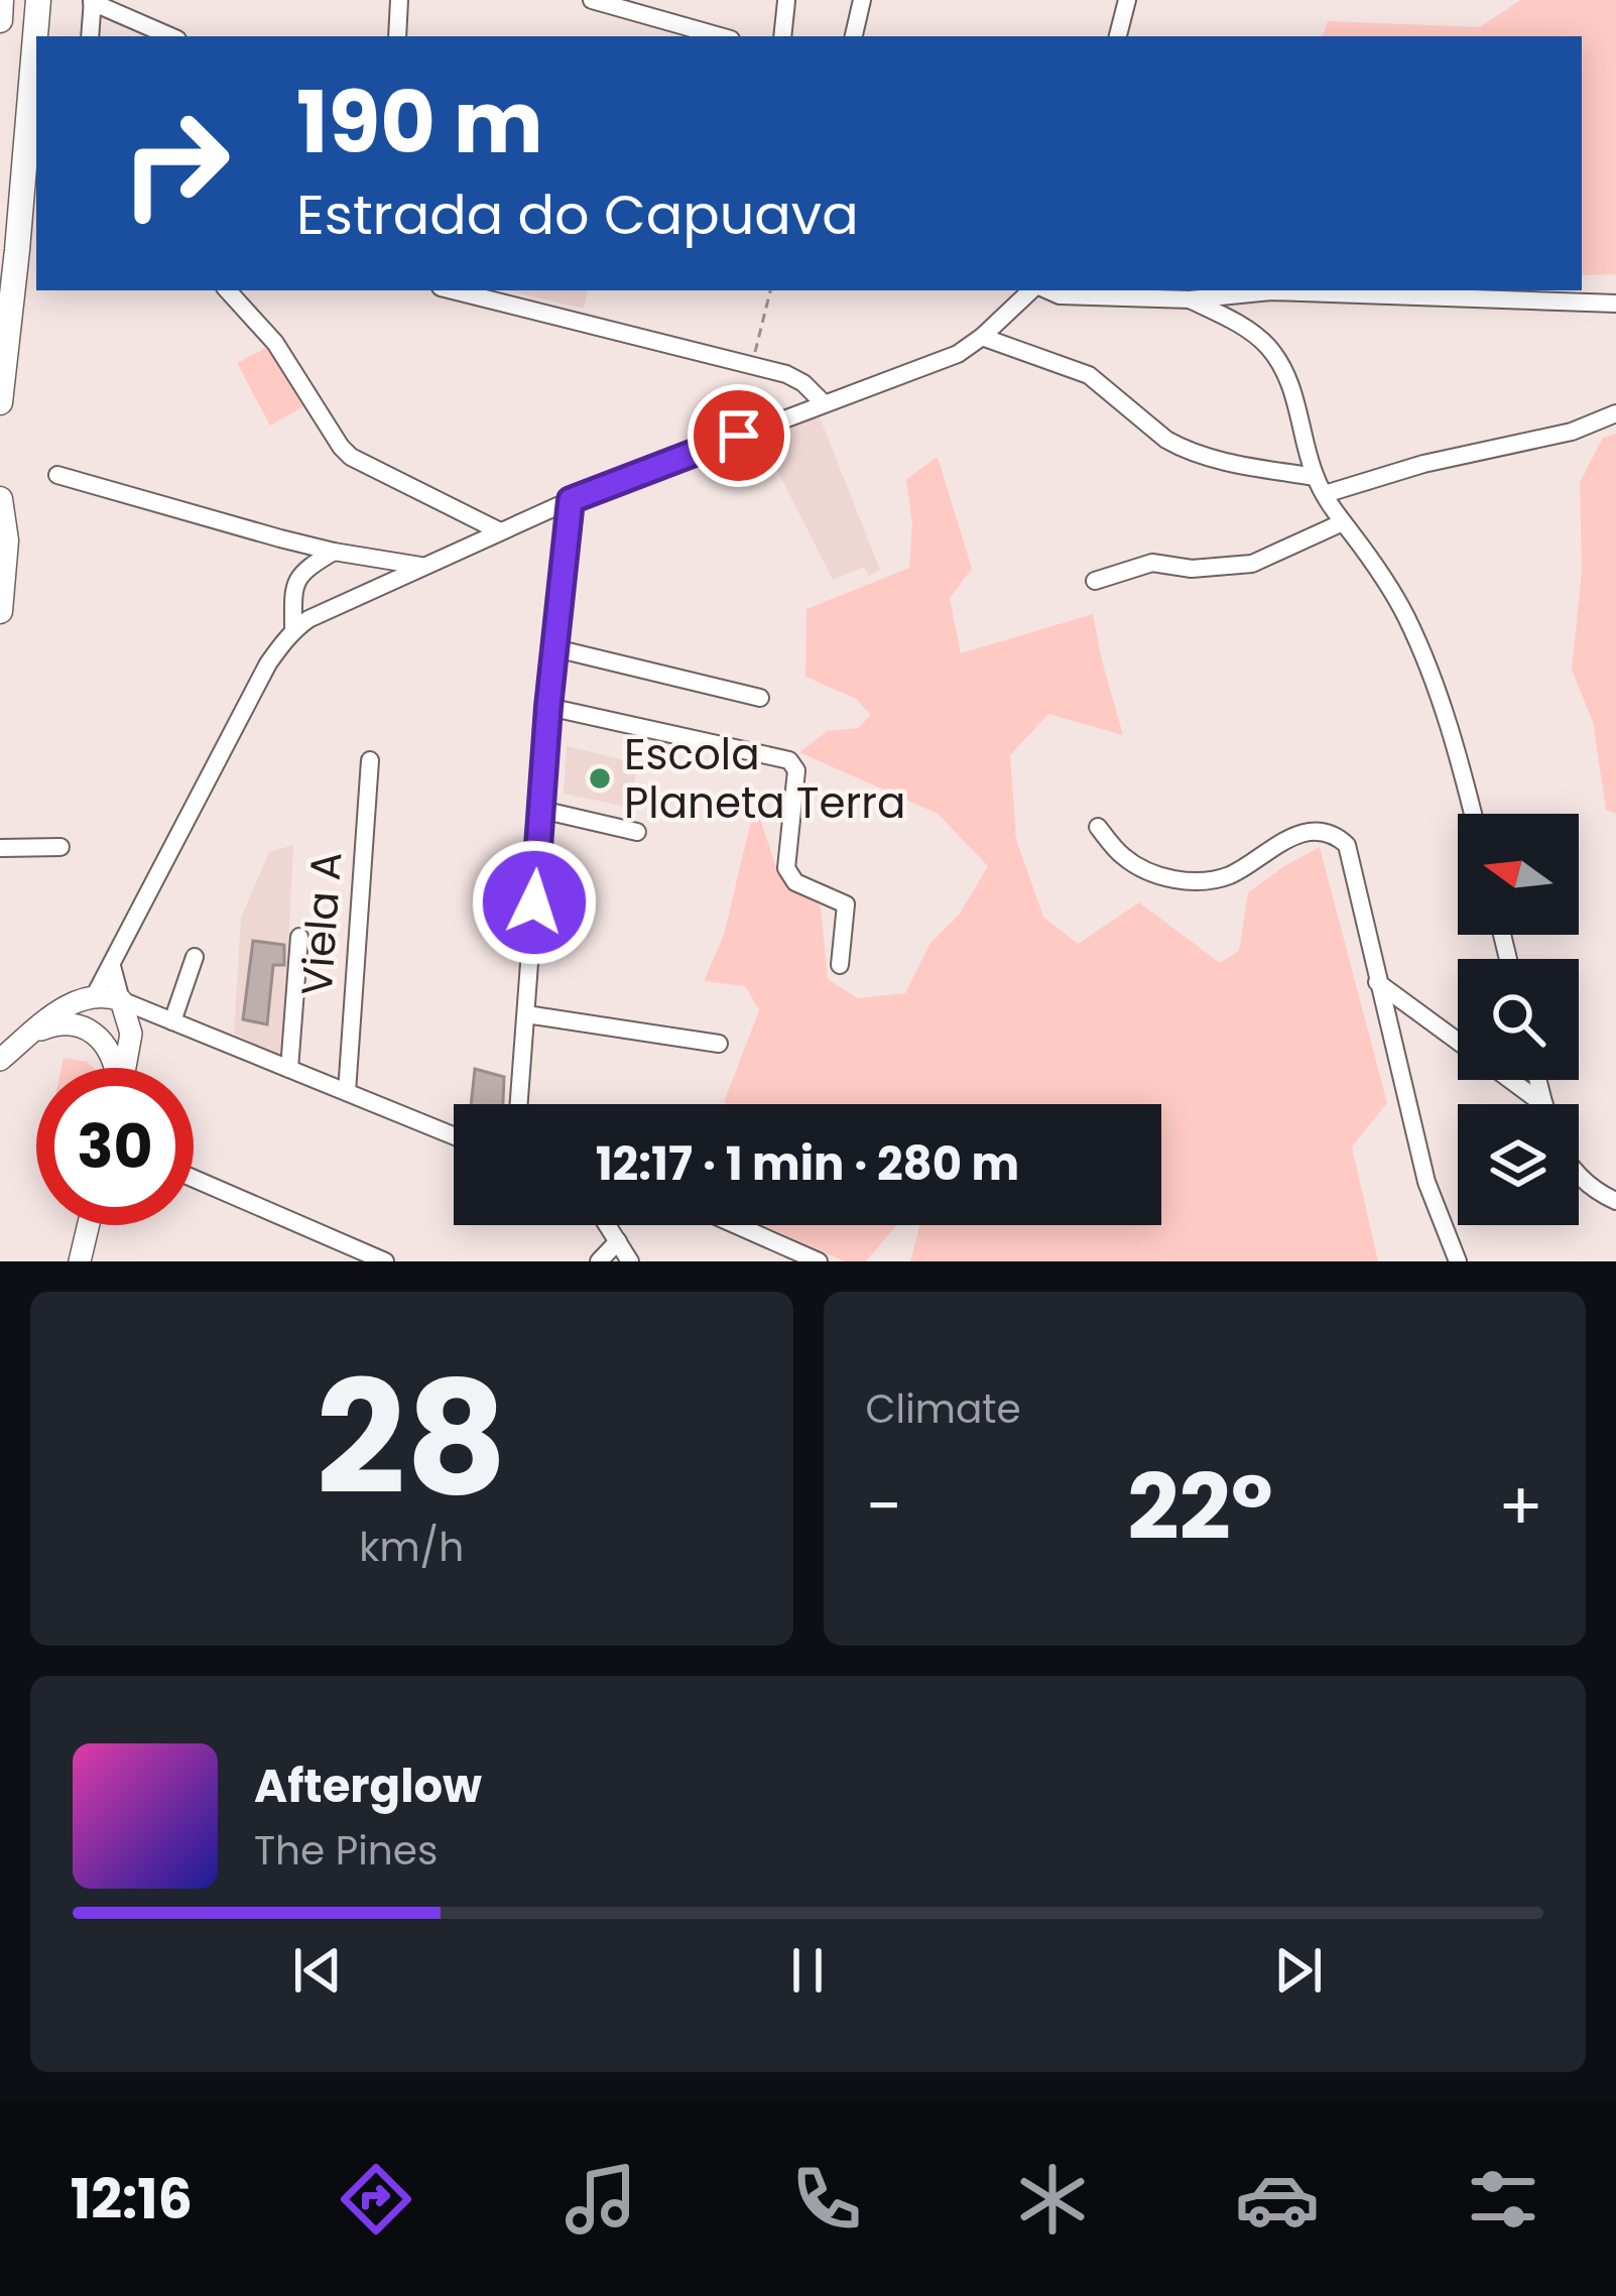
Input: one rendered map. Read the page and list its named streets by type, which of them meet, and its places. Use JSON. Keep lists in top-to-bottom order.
{
  "streets": {
    "street": ["Viela A"]
  },
  "places": ["Escola Planeta Terra"],
  "north": "left",
  "page": {
    "turn": ["190 m", "Estrada do Capuava"],
    "limit": "30",
    "trip": "12:17 · 1 min · 280 m",
    "tile": [
      ["28", "km/h"],
      "Climate"
    ],
    "heat": ["−", "22°", "+"],
    "song": ["Afterglow", "The Pines"],
    "tabs": "12:16"
  }
}
